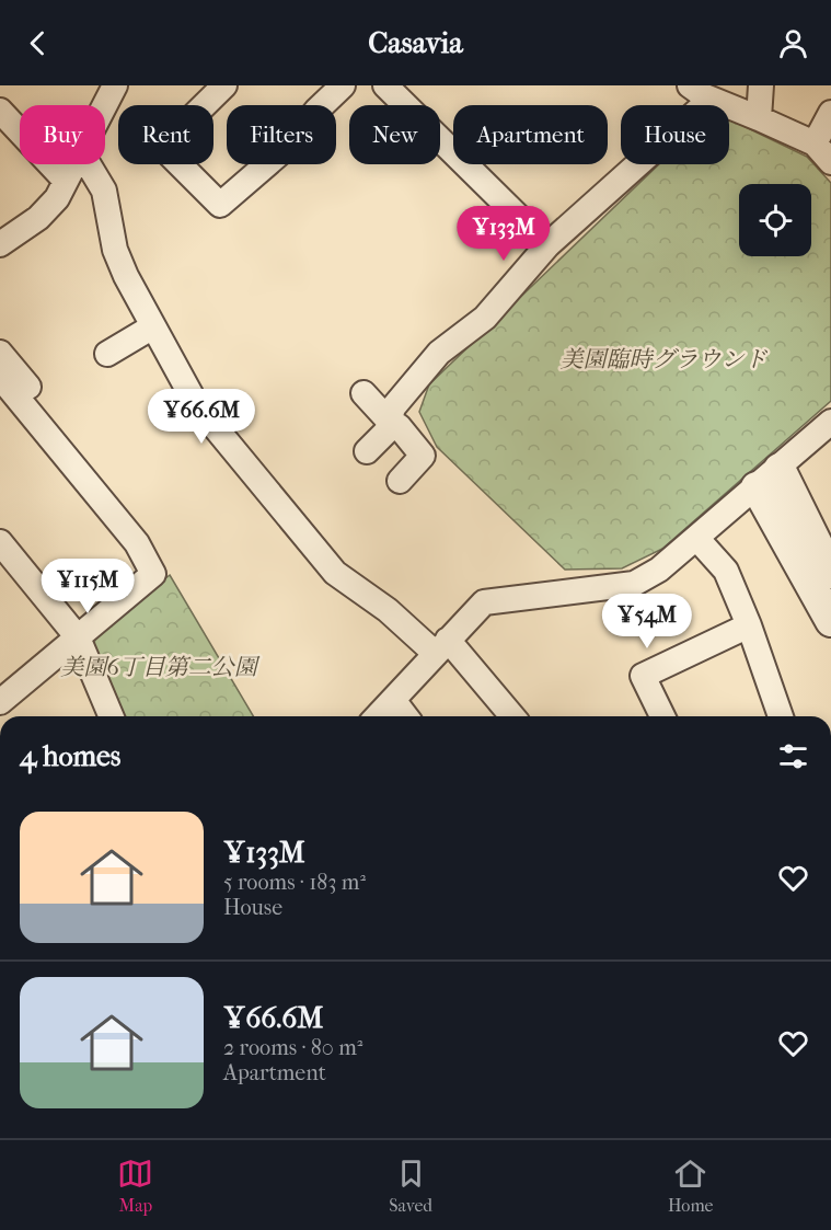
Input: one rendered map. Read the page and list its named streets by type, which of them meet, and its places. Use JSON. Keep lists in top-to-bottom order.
{
  "parks": ["美園臨時グラウンド", "美園6丁目第二公園"],
  "page": {
    "header": "Casavia",
    "chip": [
      "Buy",
      "Rent",
      "Filters",
      "New",
      "Apartment",
      "House"
    ],
    "price": [
      "¥133M",
      "¥66.6M",
      "¥115M",
      "¥54M"
    ],
    "heading": "4 homes",
    "list": [
      {
        "name": "¥133M",
        "note": "5 rooms · 183 m² · House"
      },
      {
        "name": "¥66.6M",
        "note": "2 rooms · 80 m² · Apartment"
      }
    ],
    "tabs": ["Map", "Saved", "Home"]
  }
}
